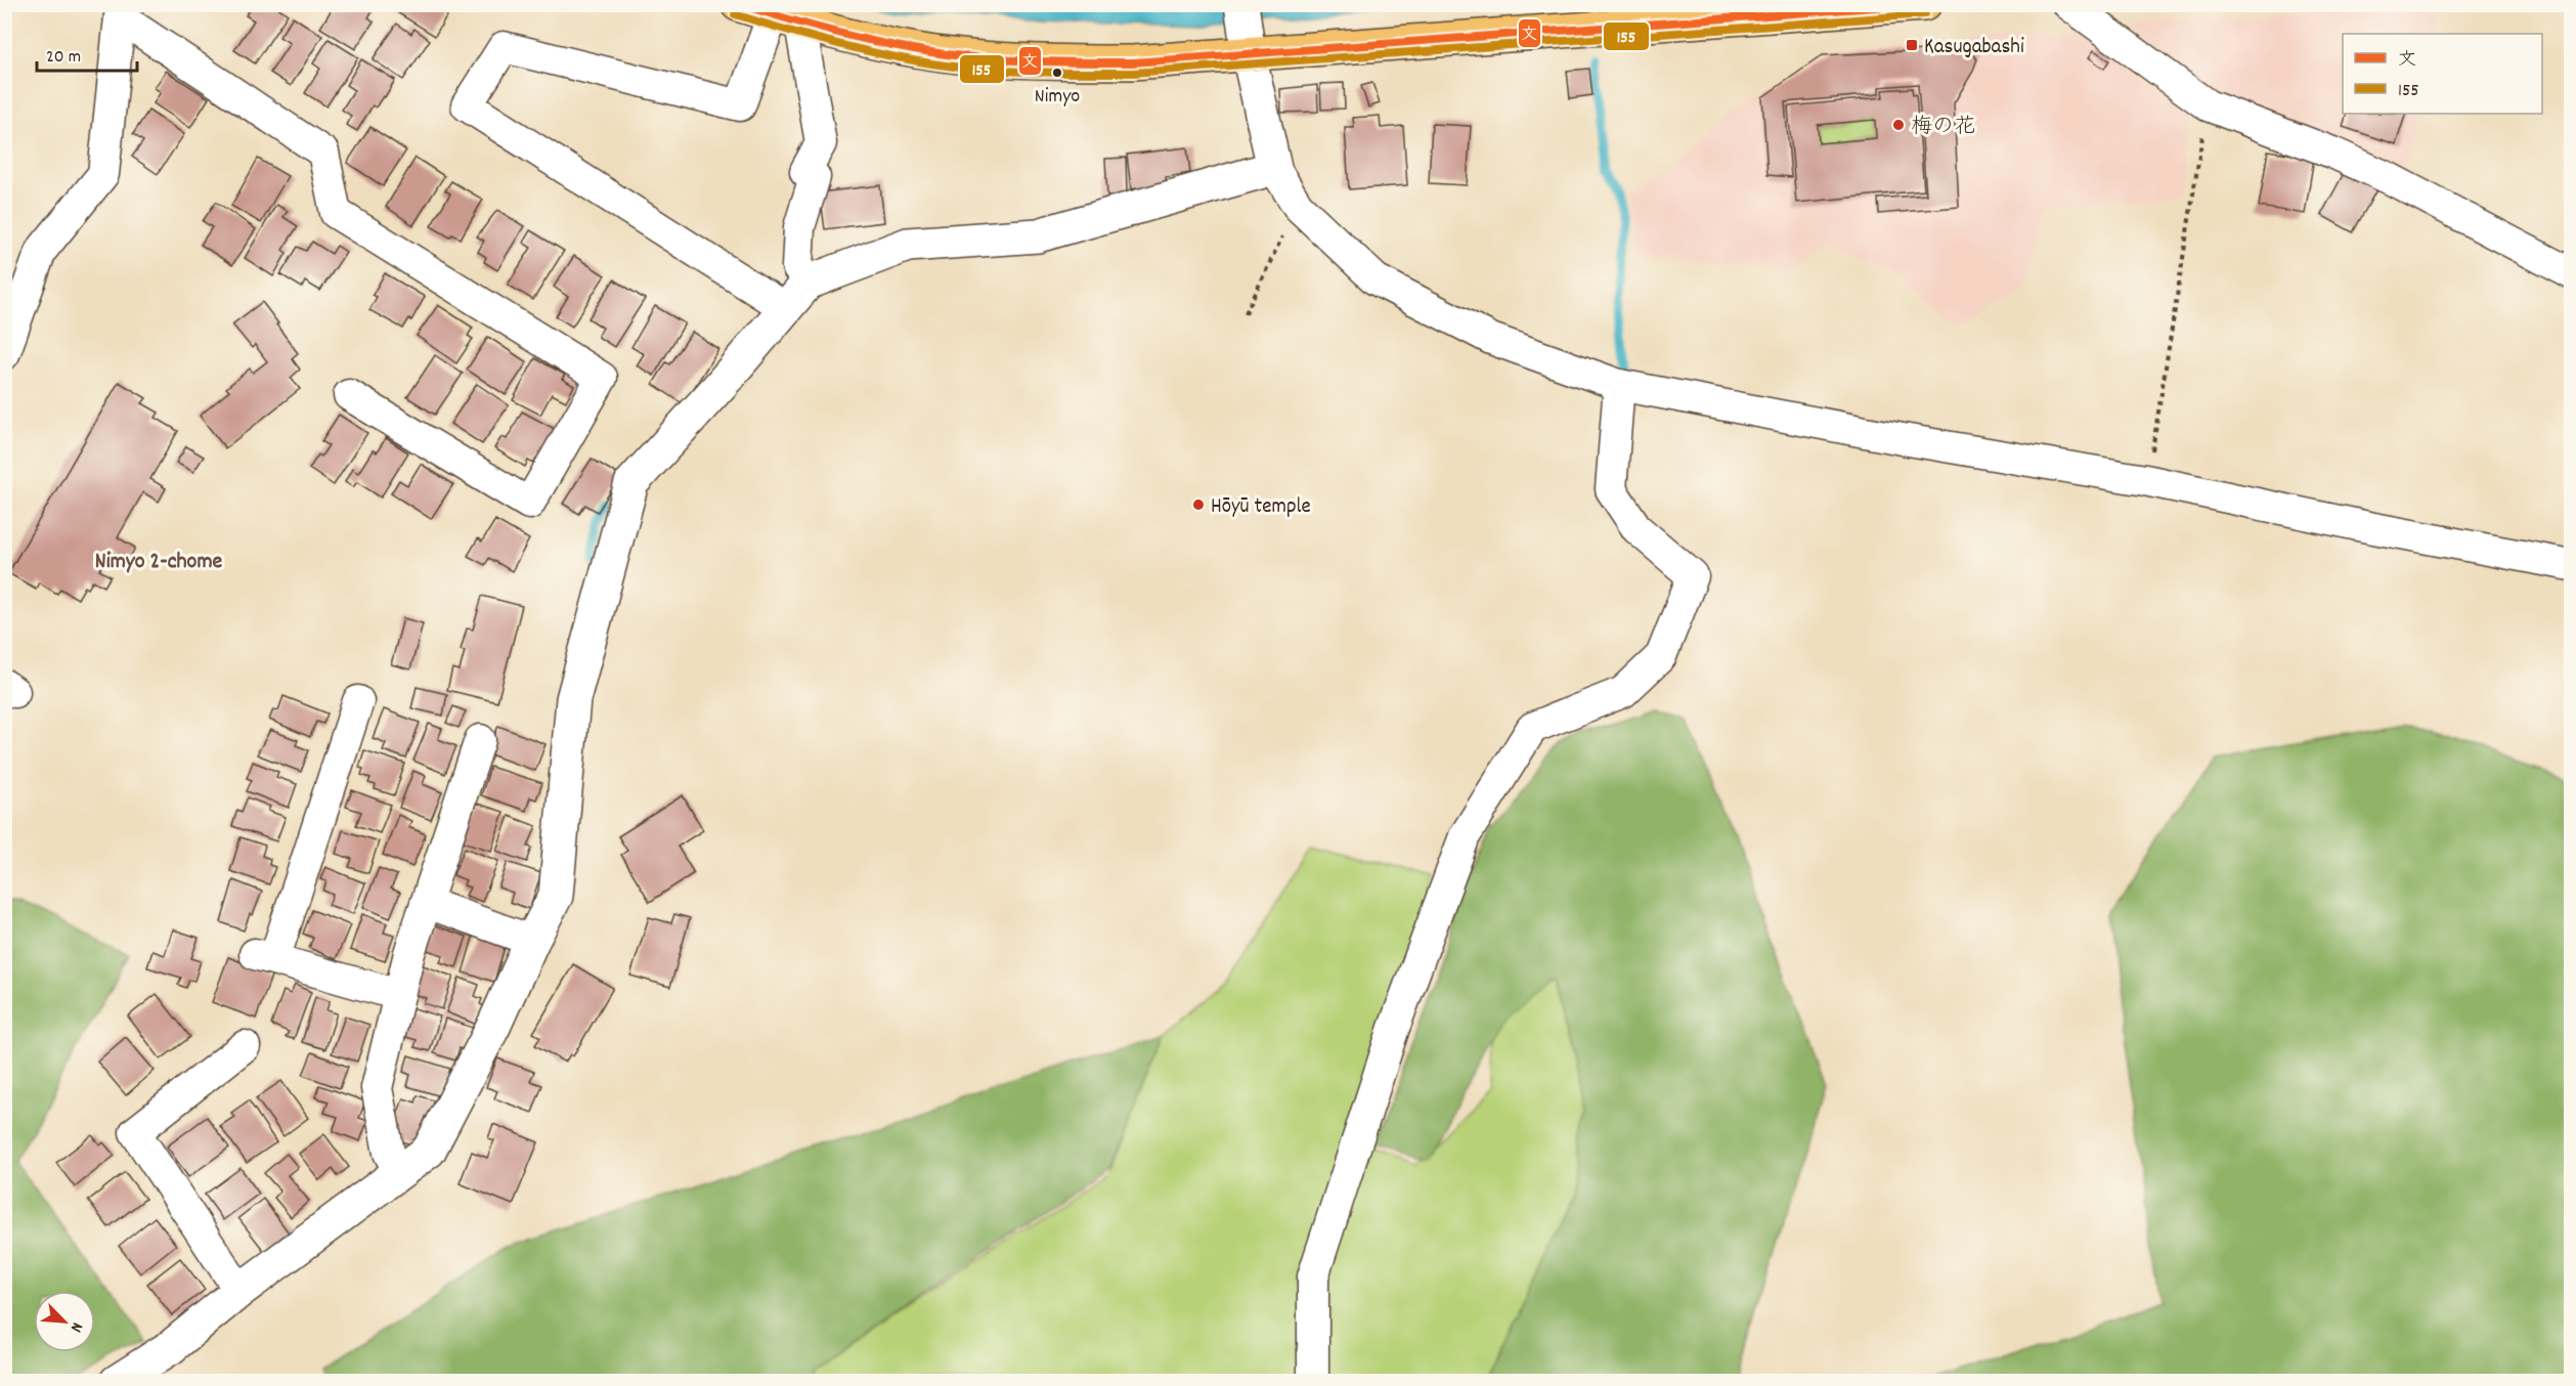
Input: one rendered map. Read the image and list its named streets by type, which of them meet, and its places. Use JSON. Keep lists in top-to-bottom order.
{
  "districts": ["Nimyo 2-chome"],
  "places": {
    "transit": ["Kasugabashi"],
    "other": ["Nimyo", "梅の花", "Hōyū temple"]
  },
  "lines": ["transit line 文", "transit line 155"],
  "legend": ["文", "155"],
  "scale_bar": "20 m",
  "north": "bottom right"
}
